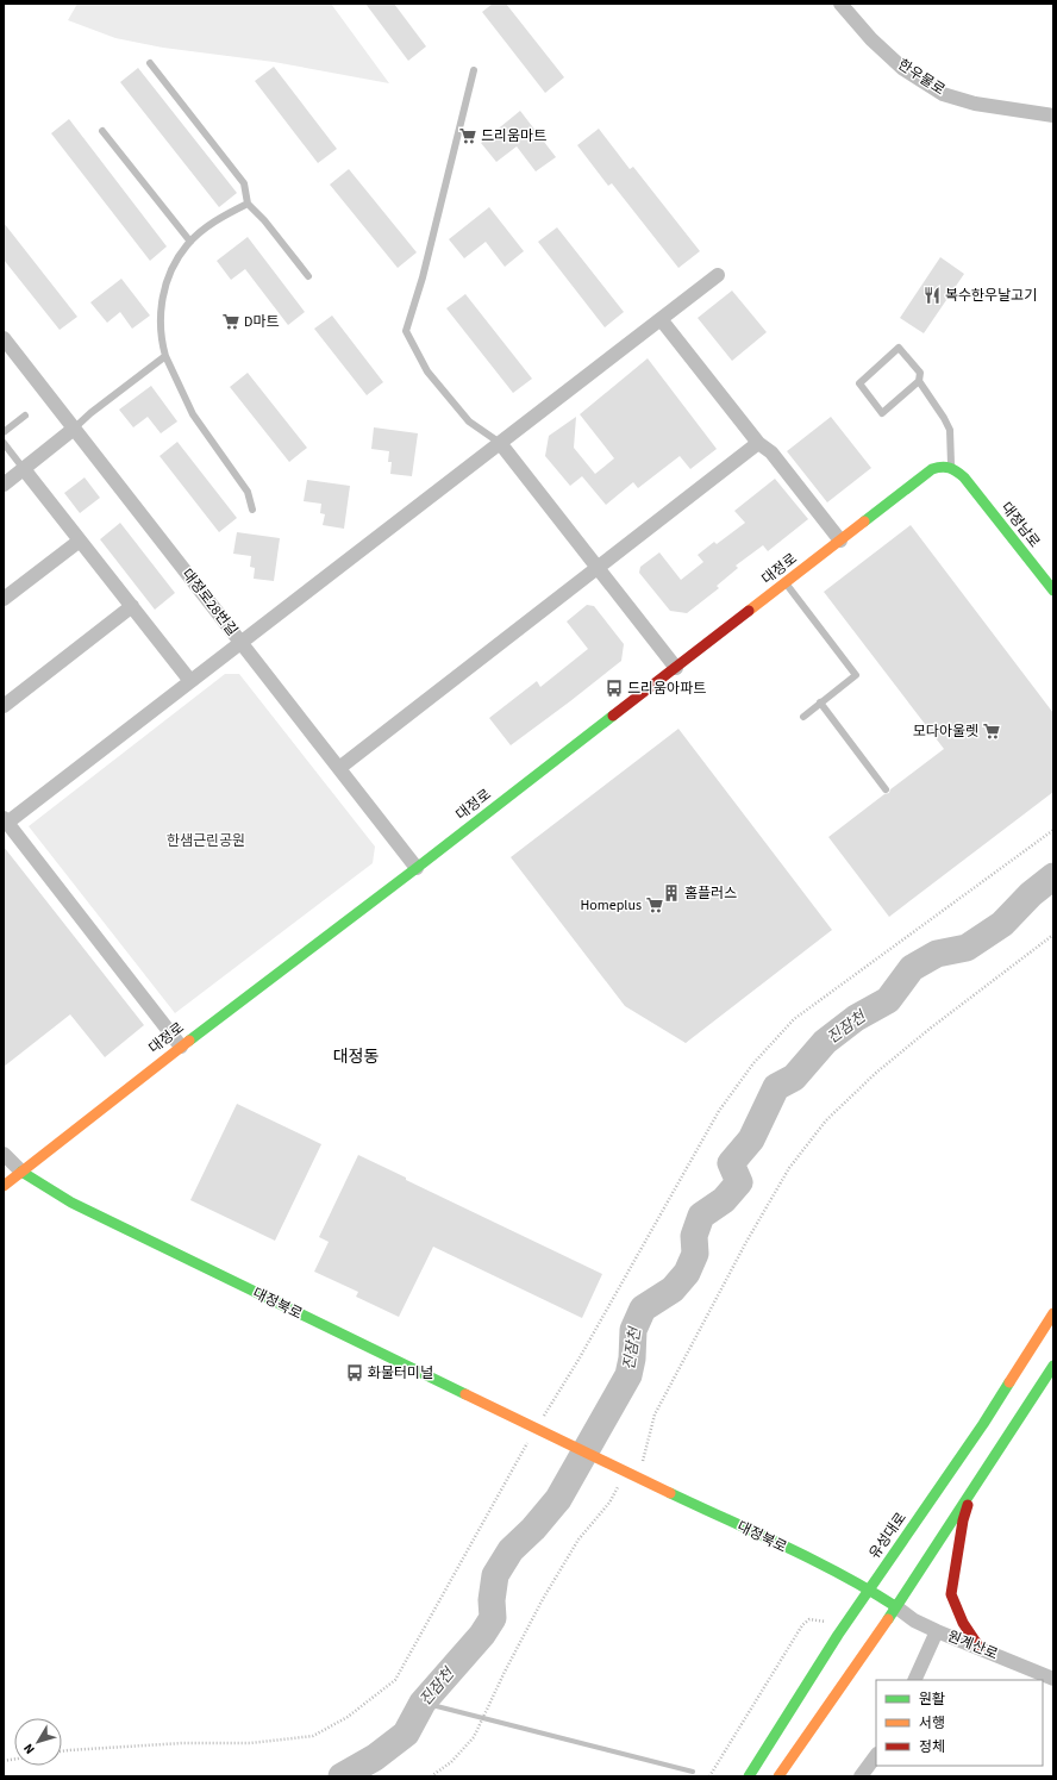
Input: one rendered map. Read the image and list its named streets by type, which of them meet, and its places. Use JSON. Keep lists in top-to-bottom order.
{
  "streets": {
    "street": [
      "한우물로",
      "대정남로",
      "대정로",
      "대정로28번길",
      "대정북로",
      "유성대로",
      "원계산로"
    ]
  },
  "crossings": [
    ["대정남로", "대정로"],
    ["대정로", "대정로28번길"],
    ["대정로", "대정북로"],
    ["대정북로", "유성대로"],
    ["대정북로", "원계산로"]
  ],
  "districts": ["대정동"],
  "water": ["진잠천"],
  "parks": ["한샘근린공원"],
  "places": {
    "supermarket": [
      "드리움마트",
      "D마트",
      "모다아울렛",
      "Homeplus"
    ],
    "restaurant": ["복수한우날고기"],
    "bus stop": ["드리움아파트", "화물터미널"],
    "building": ["홈플러스"]
  },
  "legend": ["원활", "서행", "정체"],
  "north": "bottom left"
}
